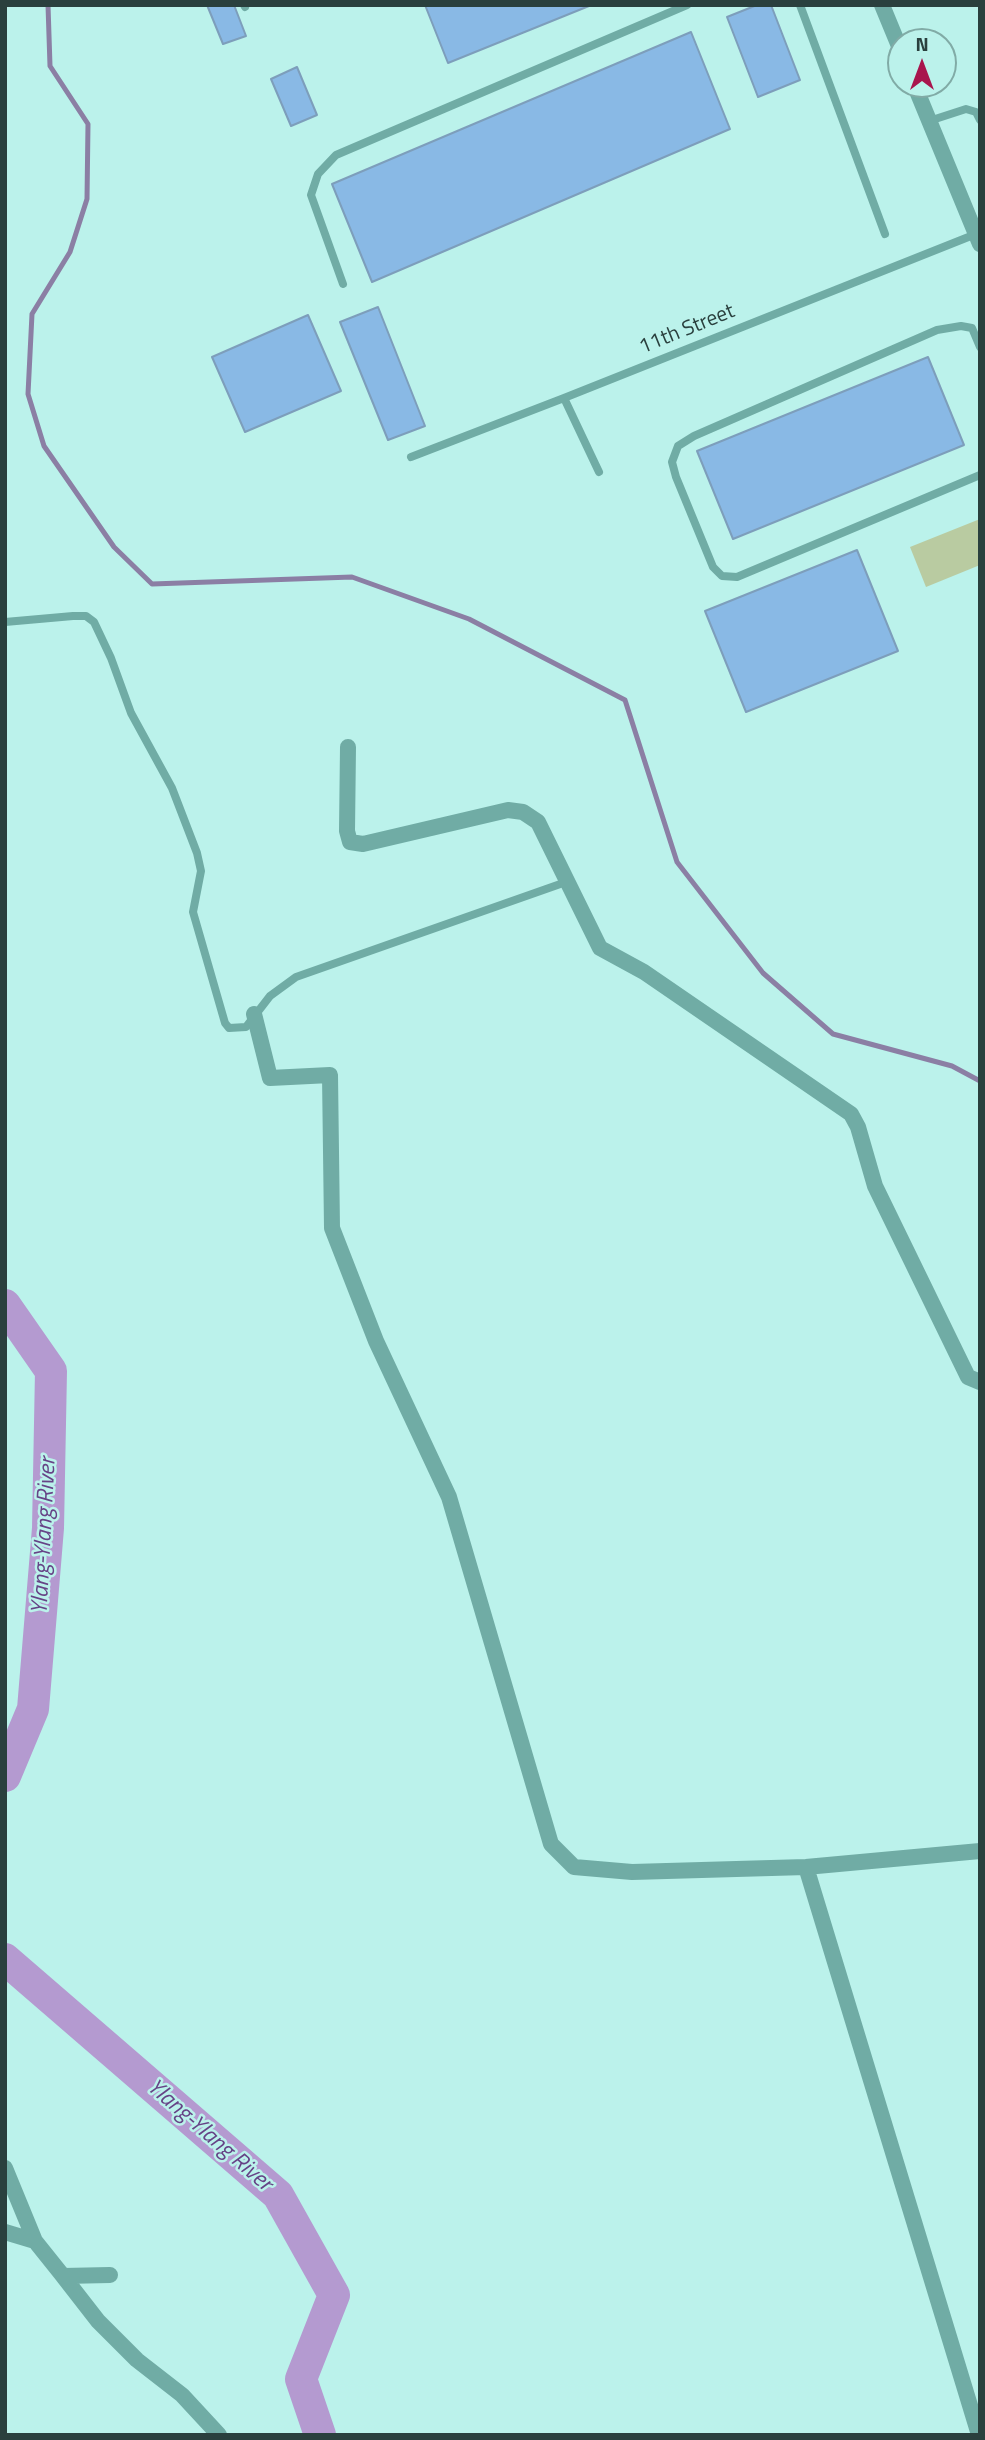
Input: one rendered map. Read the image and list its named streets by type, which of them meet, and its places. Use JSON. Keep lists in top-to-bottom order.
{
  "streets": {
    "lane": ["11th Street"]
  },
  "water": ["Ylang-Ylang River"],
  "north": "top"
}
